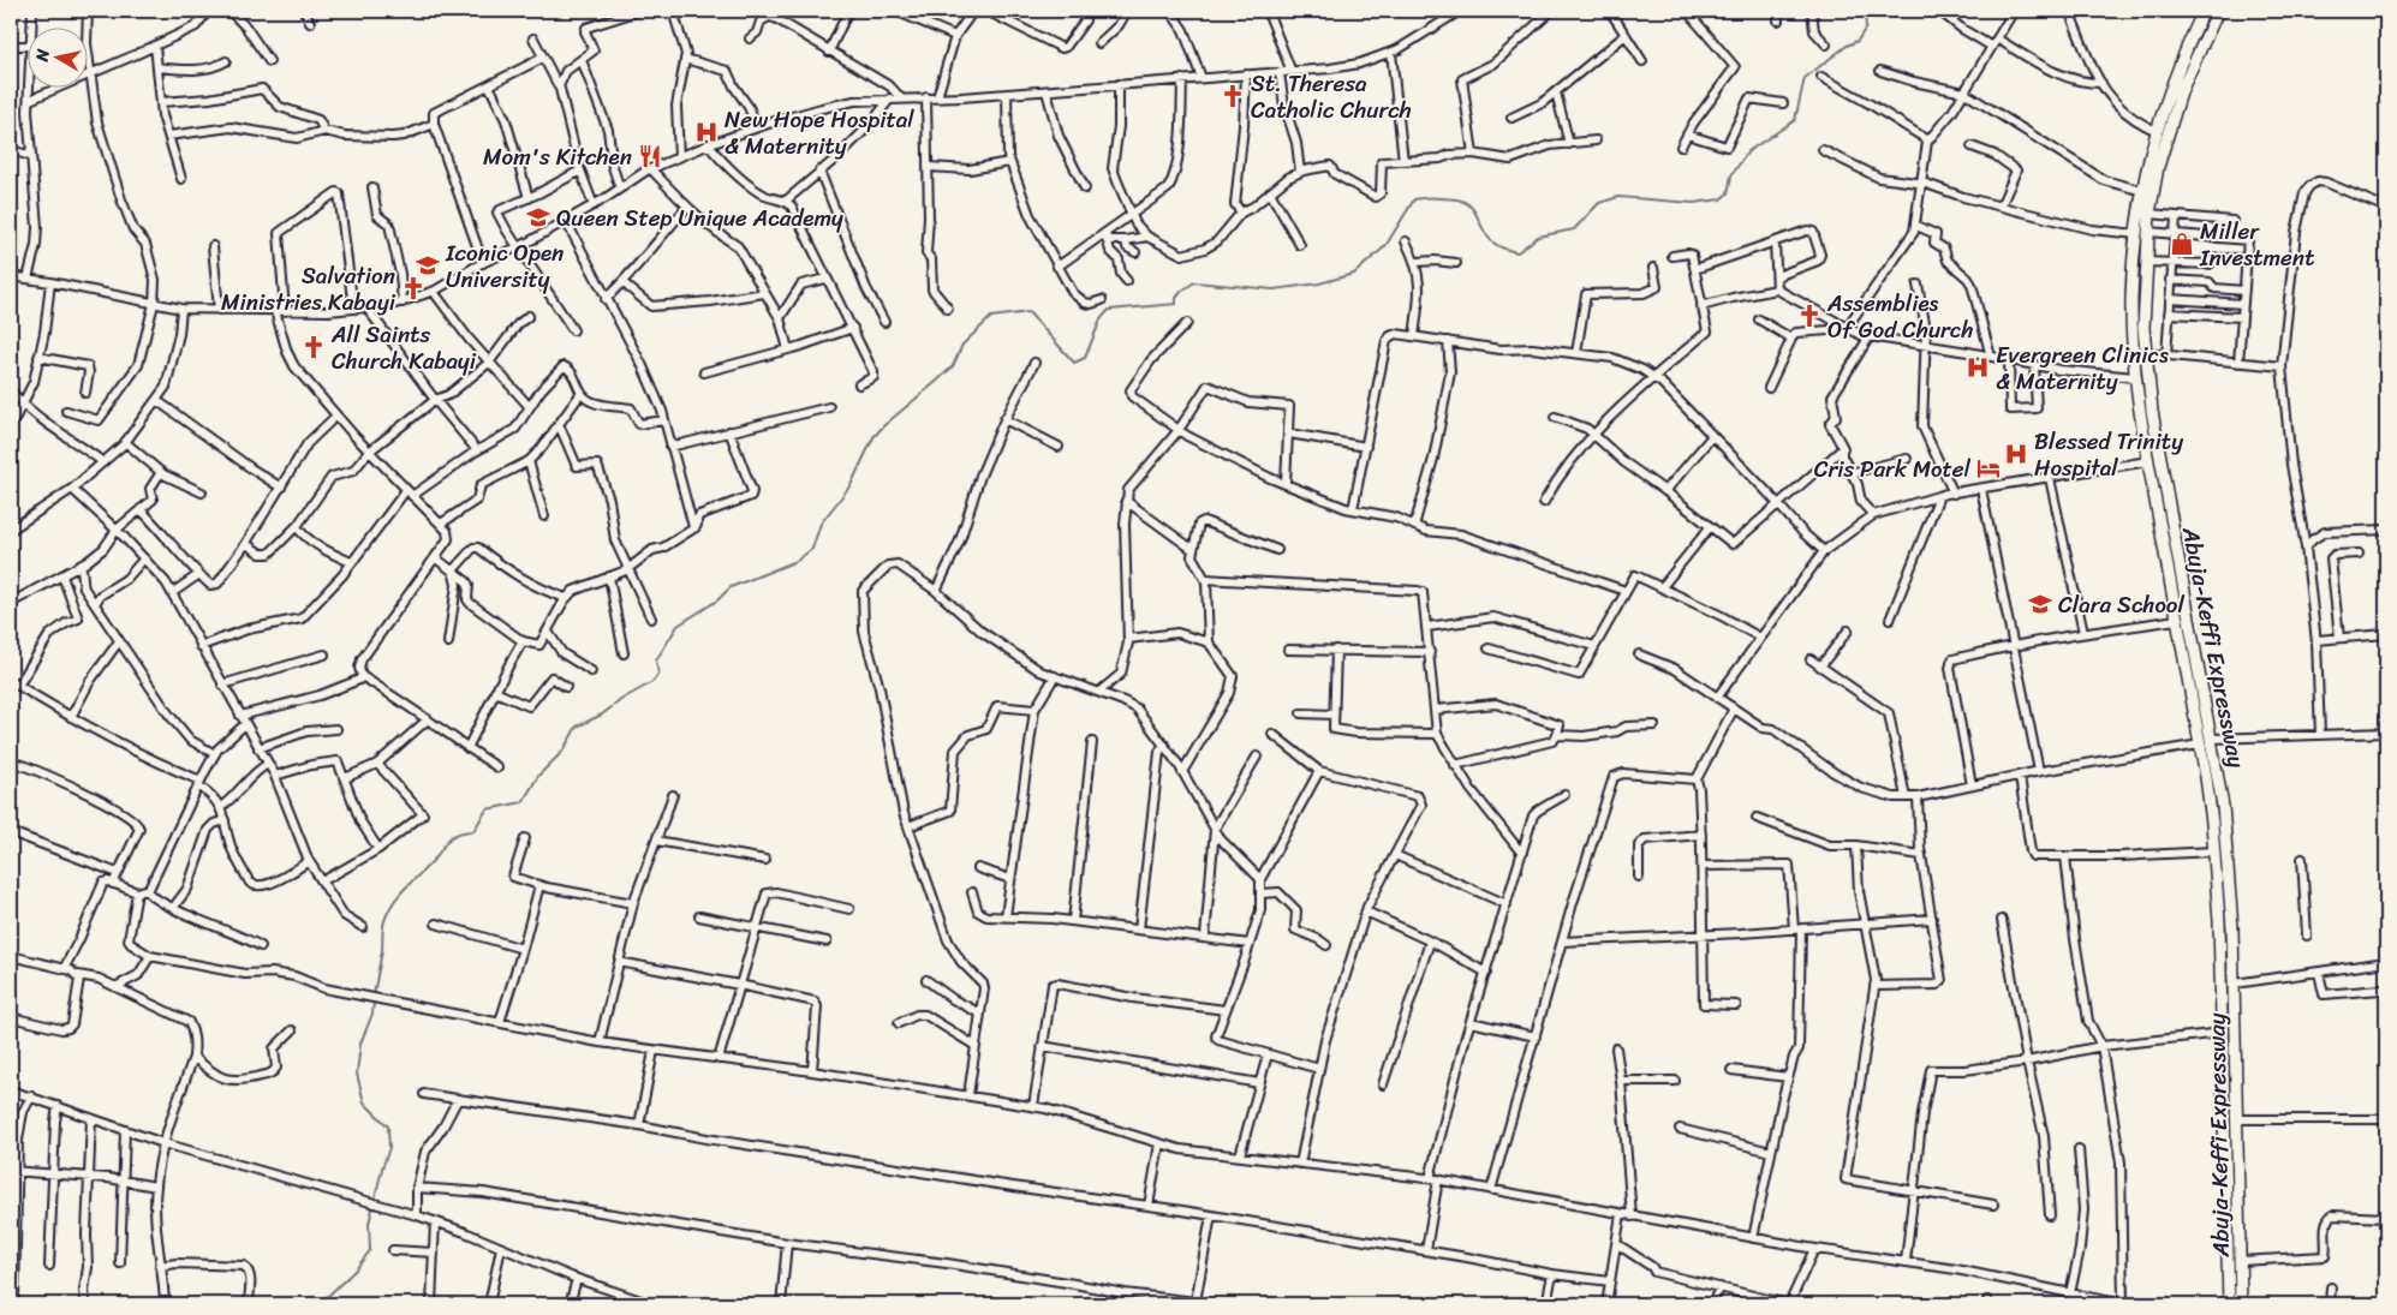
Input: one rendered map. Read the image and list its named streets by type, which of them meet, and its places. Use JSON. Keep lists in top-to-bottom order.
{
  "streets": {
    "highway": ["Abuja-Keffi Expressway"]
  },
  "places": {
    "church": [
      "St. Theresa Catholic Church",
      "Salvation Ministries Kabayi",
      "Assemblies Of God Church",
      "All Saints Church Kabayi"
    ],
    "hospital": ["New Hope Hospital & Maternity", "Evergreen Clinics & Maternity", "Blessed Trinity Hospital"],
    "restaurant": ["Mom's Kitchen"],
    "school or university": ["Queen Step Unique Academy", "Iconic Open University", "Clara School"],
    "shop": ["Miller Investment"],
    "hotel": ["Cris Park Motel"]
  },
  "north": "left"
}
